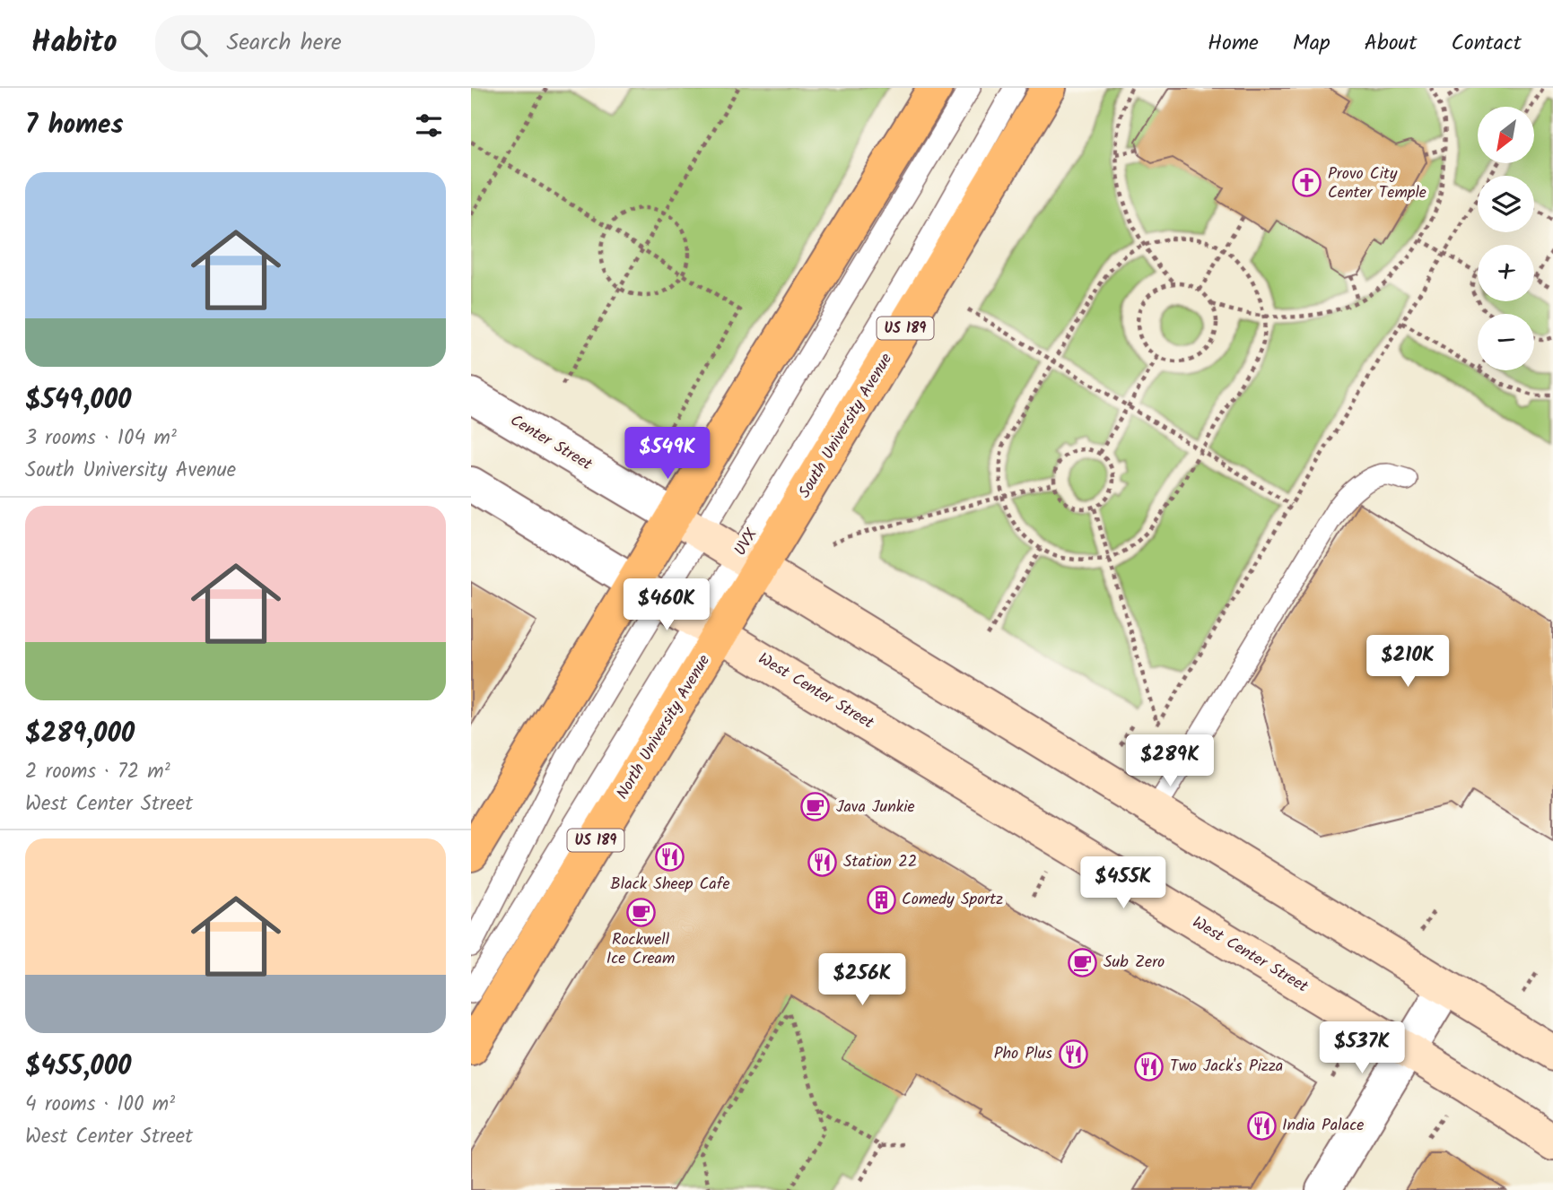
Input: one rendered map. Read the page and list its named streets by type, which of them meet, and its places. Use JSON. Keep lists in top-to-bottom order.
{
  "streets": {
    "highway": ["US 189", "South University Avenue", "North University Avenue"],
    "main road": ["Center Street", "West Center Street"],
    "lane": ["UVX"]
  },
  "crossings": [
    ["South University Avenue", "Center Street"],
    ["South University Avenue", "UVX"],
    ["South University Avenue", "North University Avenue"],
    ["Center Street", "UVX"],
    ["UVX", "West Center Street"],
    ["UVX", "North University Avenue"],
    ["West Center Street", "North University Avenue"]
  ],
  "places": {
    "church": ["Provo City Center Temple"],
    "cafe": ["Java Junkie", "Rockwell Ice Cream", "Sub Zero"],
    "restaurant": [
      "Black Sheep Cafe",
      "Station 22",
      "Pho Plus",
      "Two Jack's Pizza",
      "India Palace"
    ],
    "building": ["Comedy Sportz"]
  },
  "north": "bottom left",
  "page": {
    "header": "Habito",
    "search": "Search here",
    "nav": [
      "Home",
      "Map",
      "About",
      "Contact"
    ],
    "heading": "7 homes",
    "map_buttons": ["+", "−"],
    "list": [
      {
        "name": "$549,000",
        "note": "3 rooms · 104 m² · South University Avenue"
      },
      {
        "name": "$289,000",
        "note": "2 rooms · 72 m² · West Center Street"
      },
      {
        "name": "$455,000",
        "note": "4 rooms · 100 m² · West Center Street"
      }
    ],
    "price": [
      "$549K",
      "$460K",
      "$210K",
      "$289K",
      "$455K",
      "$256K",
      "$537K"
    ]
  }
}
